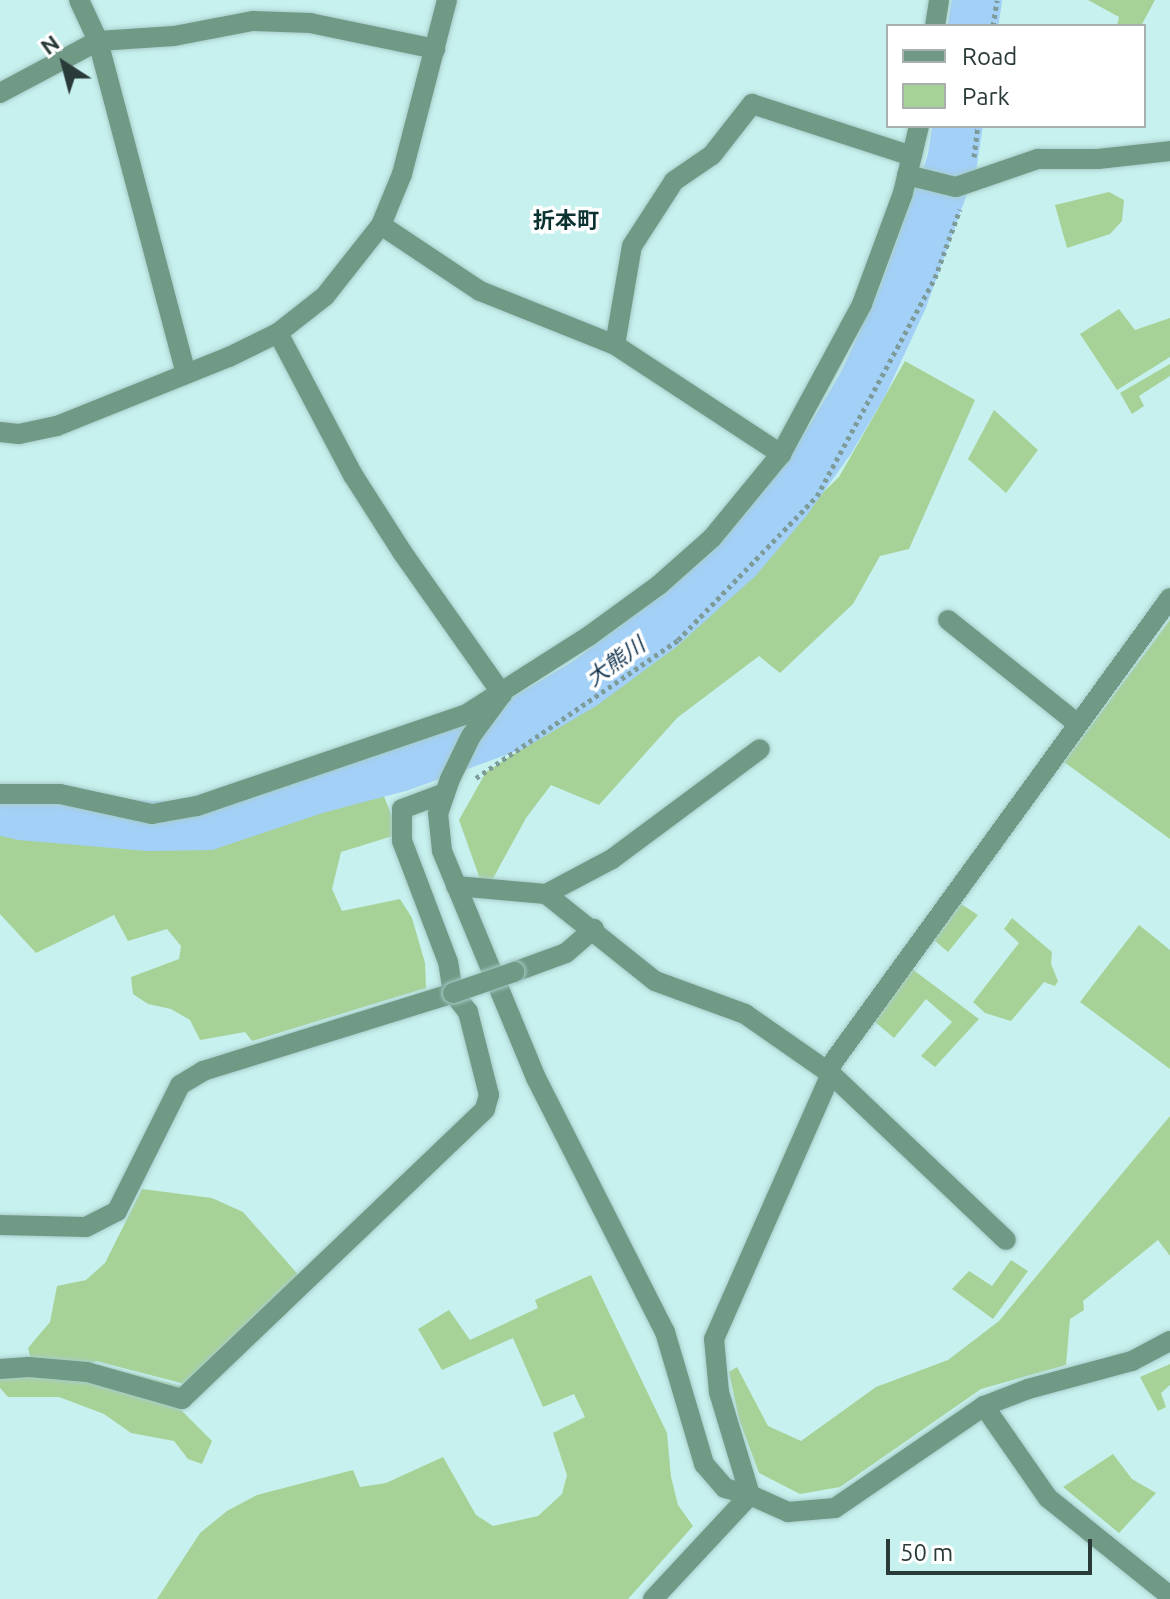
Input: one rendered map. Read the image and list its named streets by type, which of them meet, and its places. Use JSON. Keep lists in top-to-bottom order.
{
  "districts": ["折本町"],
  "water": ["大熊川"],
  "legend": ["Road", "Park"],
  "scale_bar": "50 m",
  "north": "top left"
}
